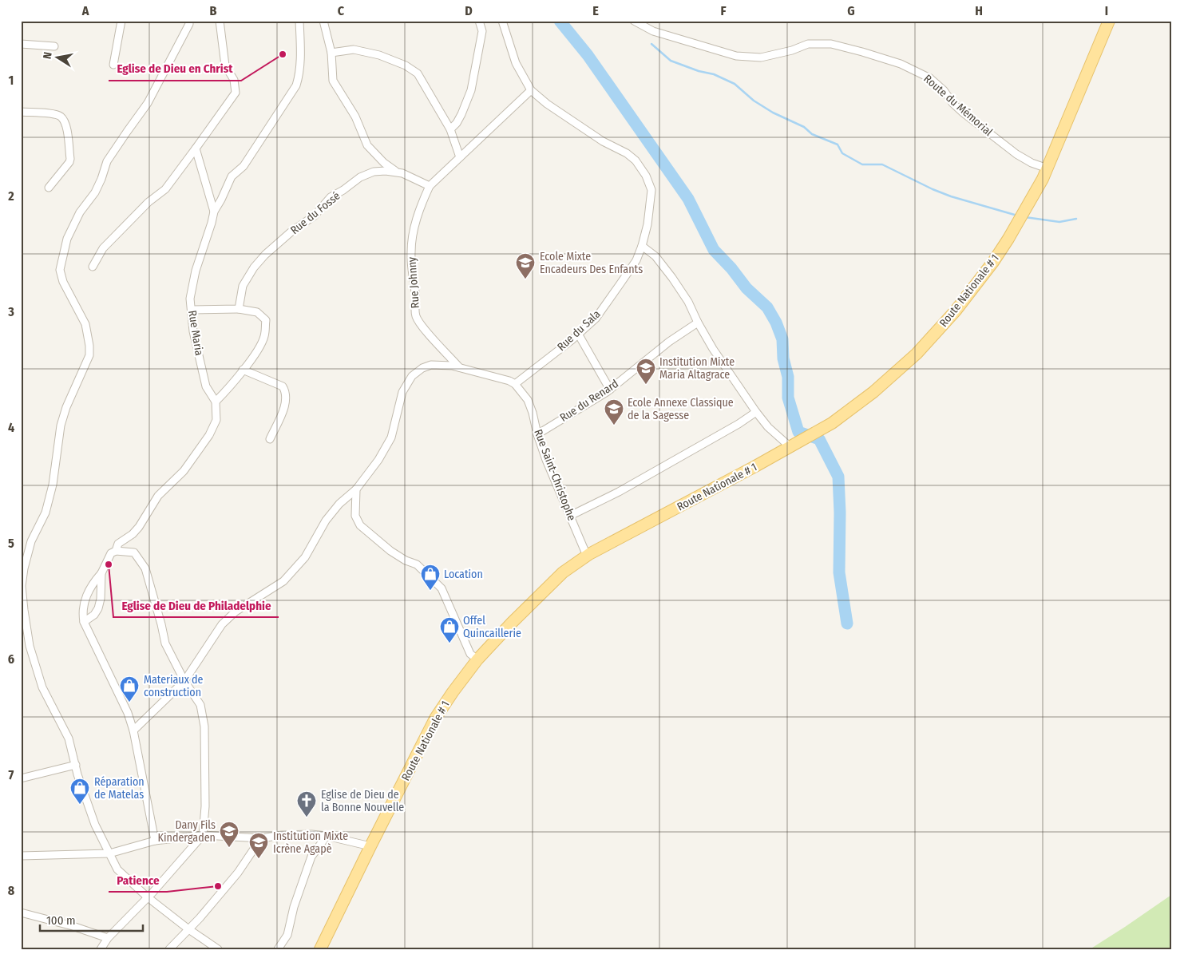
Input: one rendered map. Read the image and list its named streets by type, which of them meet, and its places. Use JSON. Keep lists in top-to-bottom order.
{
  "streets": {
    "main road": ["Route Nationale # 1"],
    "street": [
      "Route du Mémorial",
      "Rue du Fossé",
      "Rue Johnny",
      "Rue du Sala",
      "Rue Maria",
      "Rue du Renard",
      "Rue Saint-Christophe"
    ]
  },
  "crossings": [
    ["Route du Mémorial", "Route Nationale # 1"],
    ["Rue du Fossé", "Rue Johnny"],
    ["Route Nationale # 1", "Rue Saint-Christophe"],
    ["Rue du Sala", "Rue Saint-Christophe"],
    ["Rue du Renard", "Rue Saint-Christophe"]
  ],
  "places": {
    "other": ["Eglise de Dieu en Christ", "Eglise de Dieu de Philadelphie", "Patience"],
    "school or university": [
      "Ecole Mixte Encadeurs Des Enfants",
      "Institution Mixte Maria Altagrace",
      "Ecole Annexe Classique de la Sagesse",
      "Dany Fils Kindergaden",
      "Institution Mixte Icrène Agapè"
    ],
    "shop": [
      "Location",
      "Offel Quincaillerie",
      "Materiaux de construction",
      "Réparation de Matelas"
    ],
    "church": ["Eglise de Dieu de la Bonne Nouvelle"]
  },
  "scale_bar": "100 m",
  "north": "left",
  "grid": {
    "columns": [
      "A",
      "B",
      "C",
      "D",
      "E",
      "F",
      "G",
      "H",
      "I"
    ],
    "rows": [
      "1",
      "2",
      "3",
      "4",
      "5",
      "6",
      "7",
      "8"
    ]
  }
}
